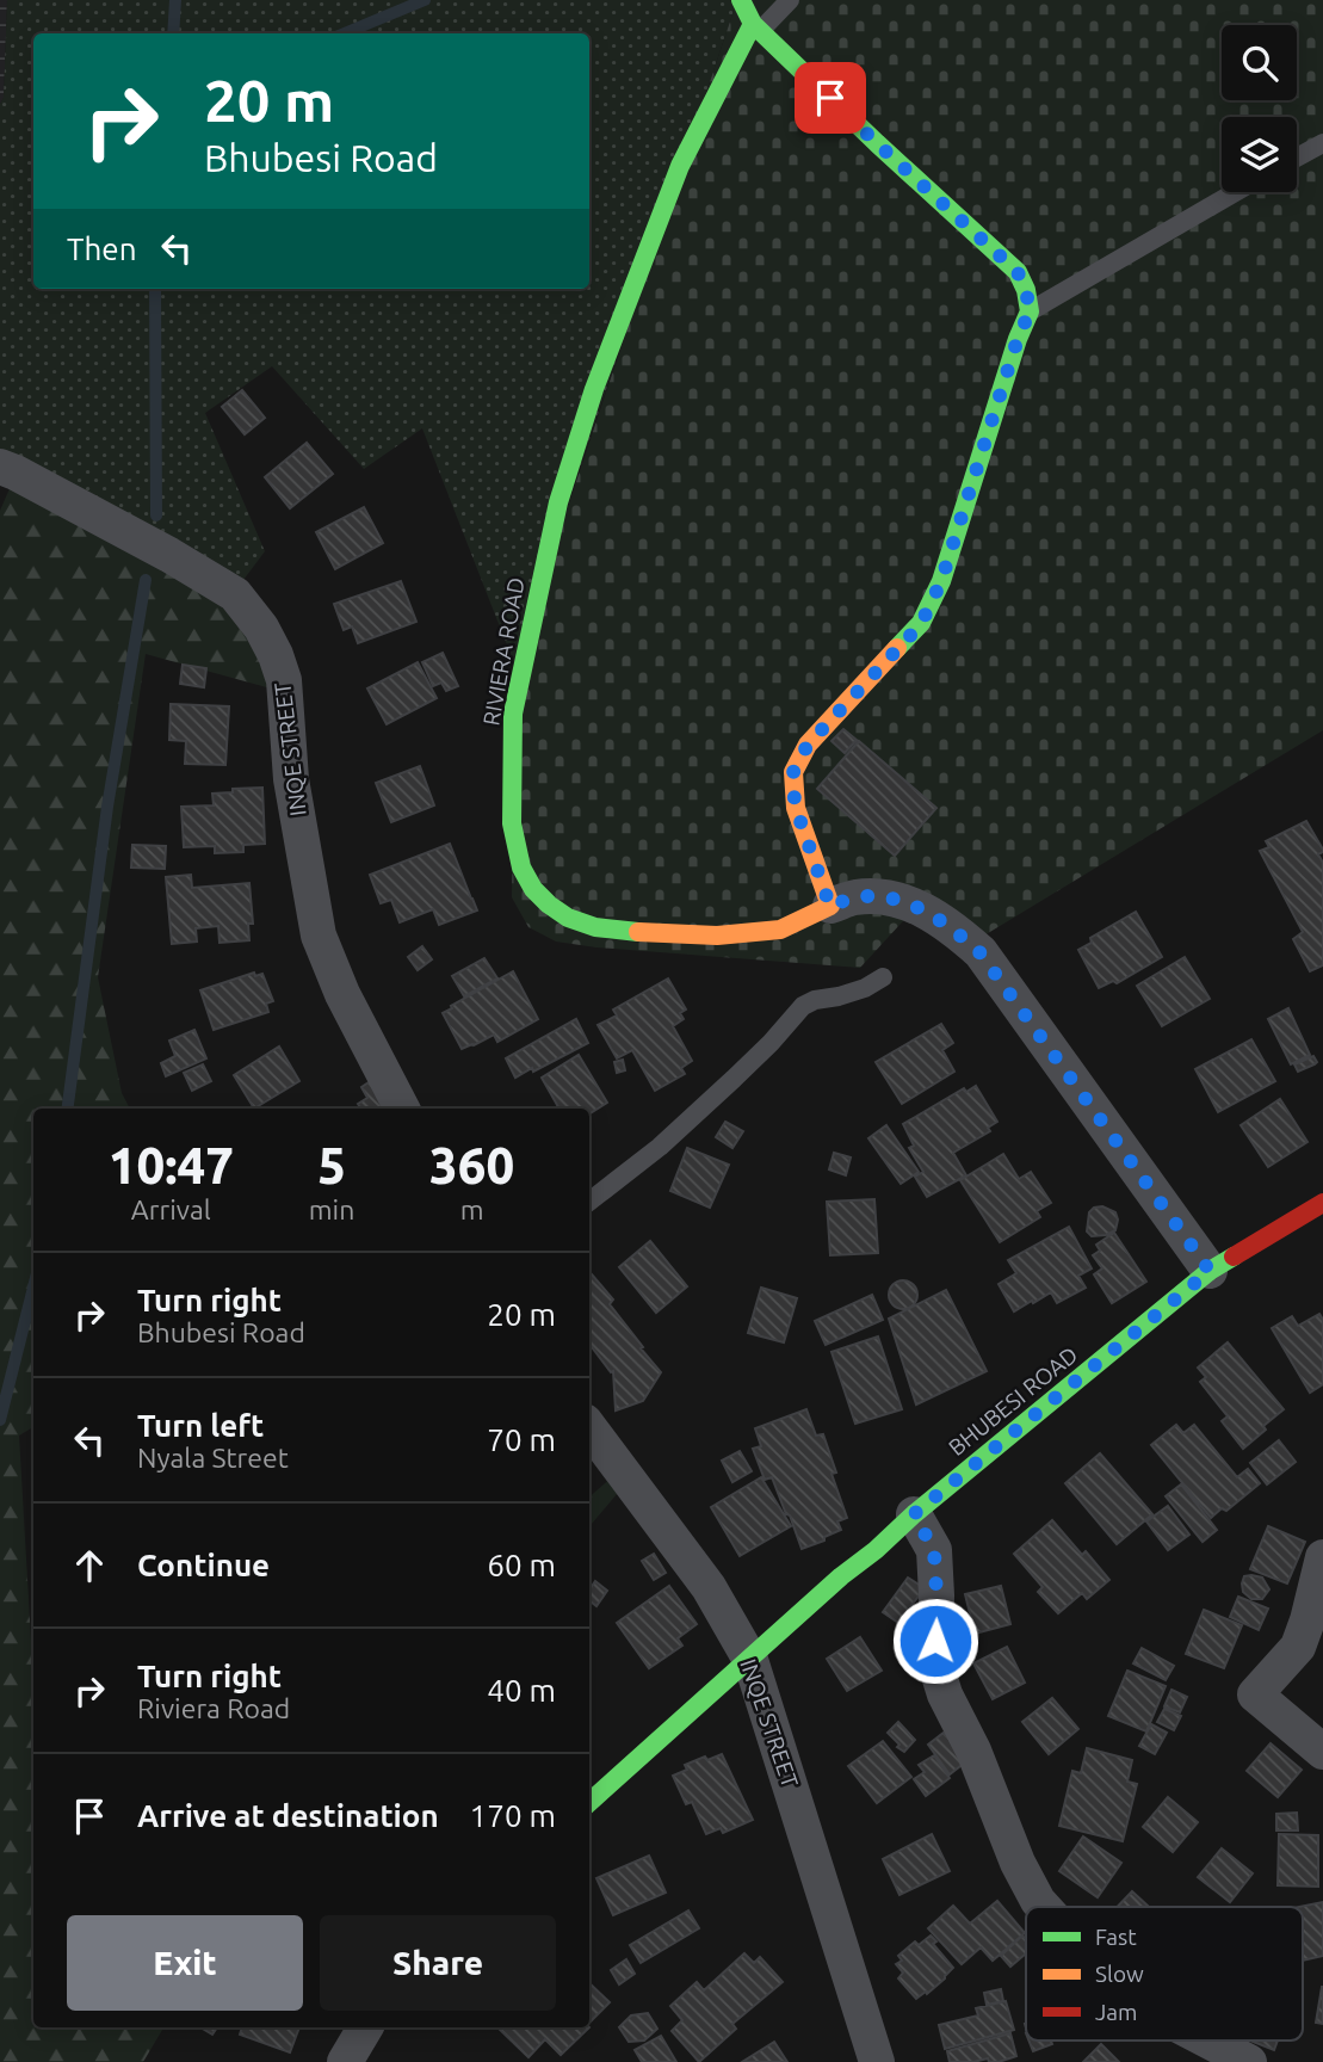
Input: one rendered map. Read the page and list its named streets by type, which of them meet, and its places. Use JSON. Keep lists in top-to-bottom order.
{
  "streets": {
    "street": ["RIVIERA ROAD", "INQE STREET", "BHUBESI ROAD"]
  },
  "crossings": [
    ["INQE STREET", "BHUBESI ROAD"]
  ],
  "legend": ["Fast", "Slow", "Jam"],
  "page": {
    "turn": ["20 m", "Bhubesi Road"],
    "then": "Then",
    "eta": [
      "10:47",
      "Arrival",
      "5",
      "min",
      "360",
      "m"
    ],
    "list": [
      {
        "name": "Turn right",
        "note": "Bhubesi Road",
        "value": "20 m"
      },
      {
        "name": "Turn left",
        "note": "Nyala Street",
        "value": "70 m"
      },
      {
        "name": "Continue",
        "value": "60 m"
      },
      {
        "name": "Turn right",
        "note": "Riviera Road",
        "value": "40 m"
      },
      {
        "name": "Arrive at destination",
        "value": "170 m"
      }
    ],
    "buttons": ["Exit", "Share"]
  }
}
